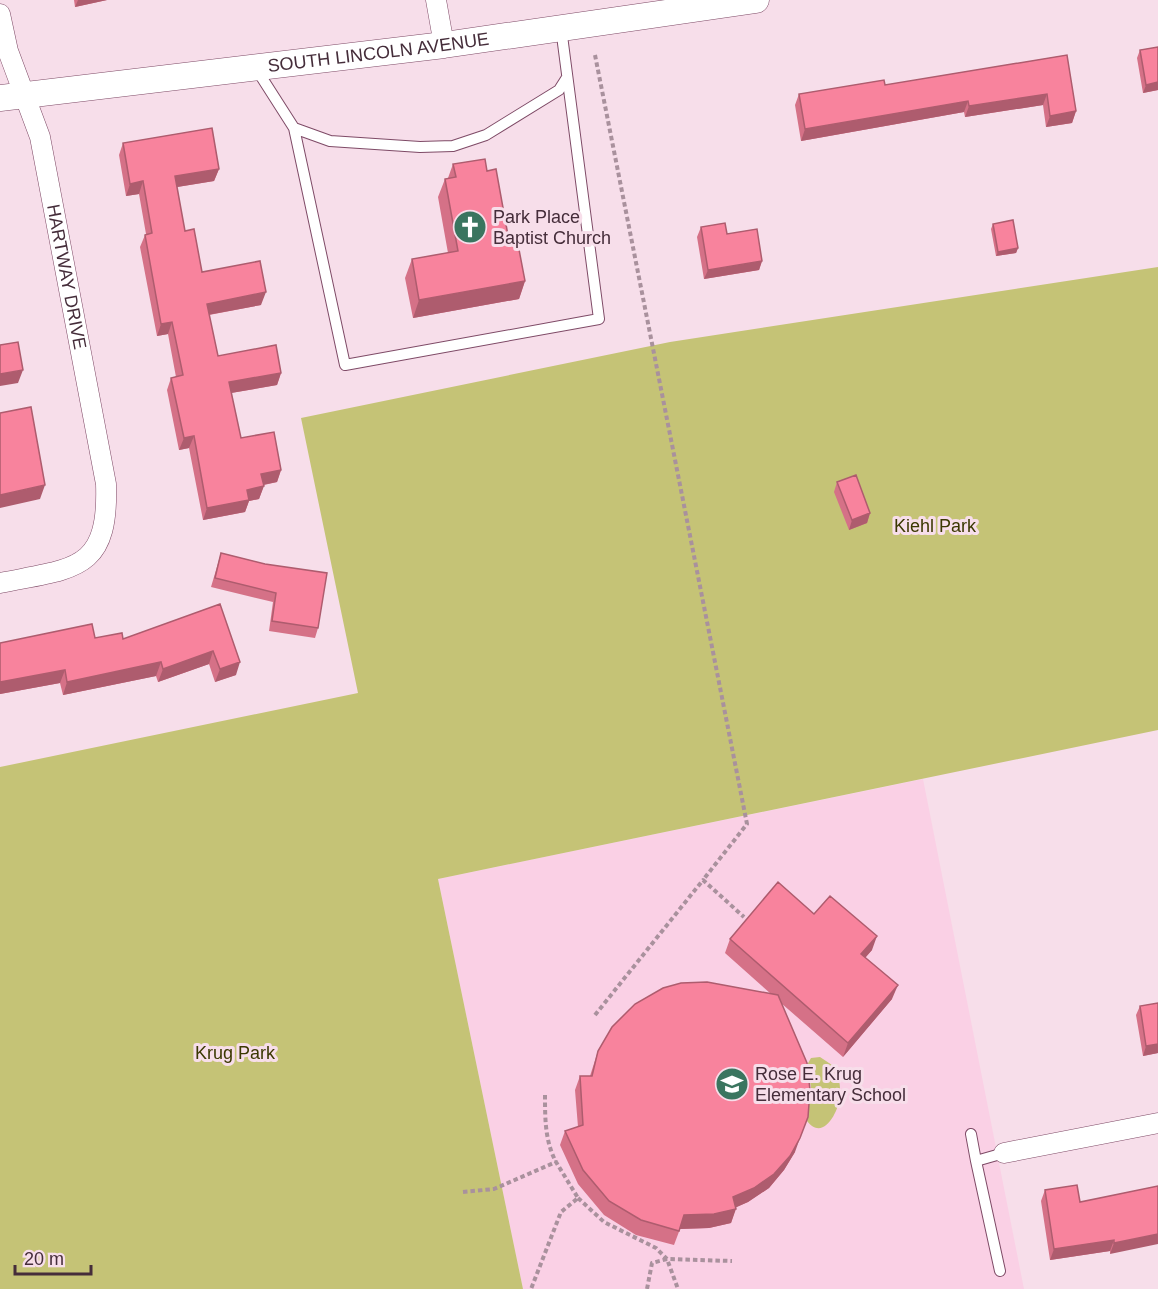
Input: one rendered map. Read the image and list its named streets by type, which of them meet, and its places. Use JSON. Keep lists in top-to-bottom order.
{
  "streets": {
    "street": ["SOUTH LINCOLN AVENUE", "HARTWAY DRIVE"]
  },
  "crossings": [
    ["SOUTH LINCOLN AVENUE", "HARTWAY DRIVE"]
  ],
  "parks": ["Kiehl Park", "Krug Park"],
  "places": {
    "church": ["Park Place Baptist Church"],
    "school or university": ["Rose E. Krug Elementary School"]
  },
  "scale_bar": "20 m"
}
